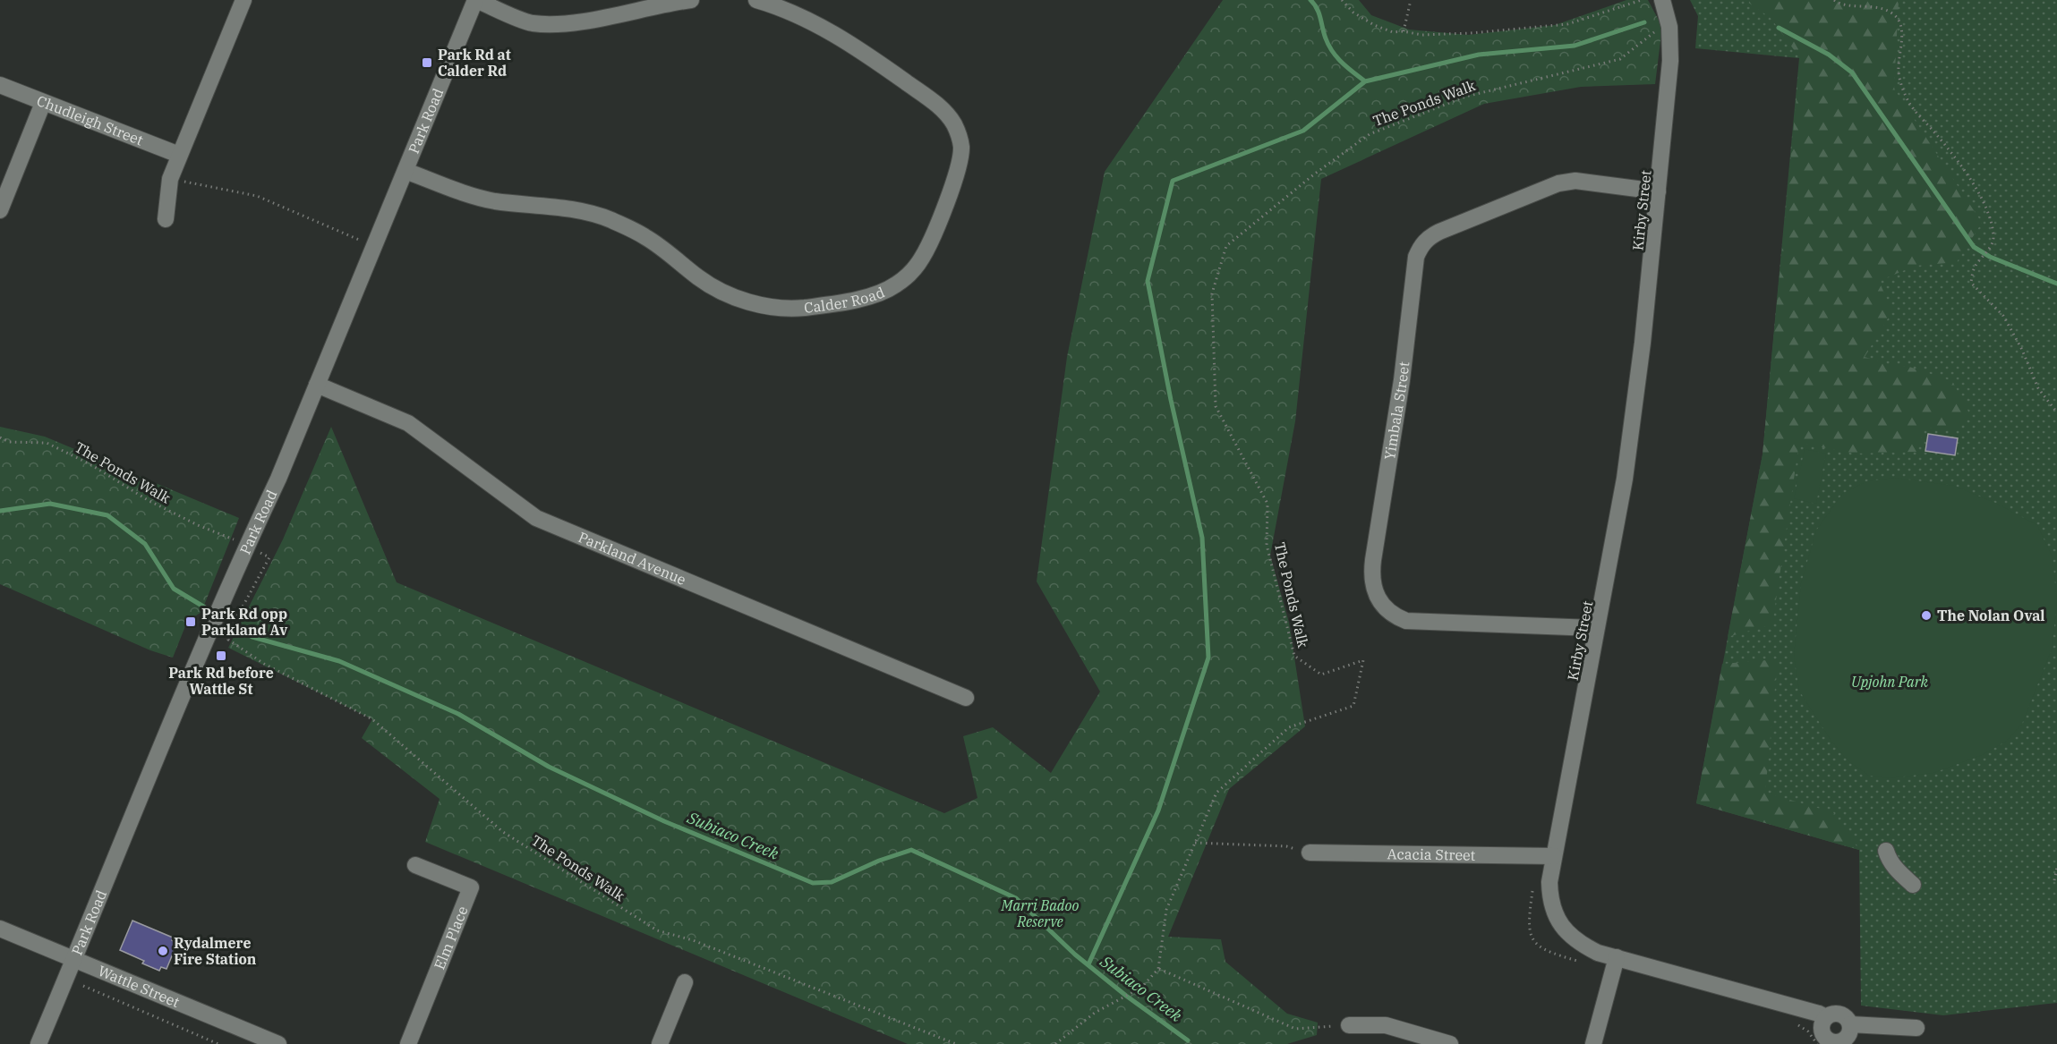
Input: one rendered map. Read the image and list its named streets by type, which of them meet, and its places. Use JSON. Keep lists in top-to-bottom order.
{
  "streets": {
    "street": [
      "Chudleigh Street",
      "Park Road",
      "Kirby Street",
      "Calder Road",
      "Yimbala Street",
      "Parkland Avenue",
      "Acacia Street",
      "Elm Place",
      "Wattle Street"
    ],
    "path": ["The Ponds Walk"]
  },
  "crossings": [
    ["Park Road", "Calder Road"],
    ["Park Road", "Parkland Avenue"],
    ["Park Road", "Wattle Street"],
    ["Kirby Street", "Yimbala Street"],
    ["Kirby Street", "Acacia Street"]
  ],
  "water": ["Subiaco Creek"],
  "parks": ["Upjohn Park", "Marri Badoo Reserve"],
  "places": {
    "transit": ["Park Rd at Calder Rd", "Park Rd opp Parkland Av", "Park Rd before Wattle St"],
    "other": ["The Nolan Oval", "Rydalmere Fire Station"]
  }
}
